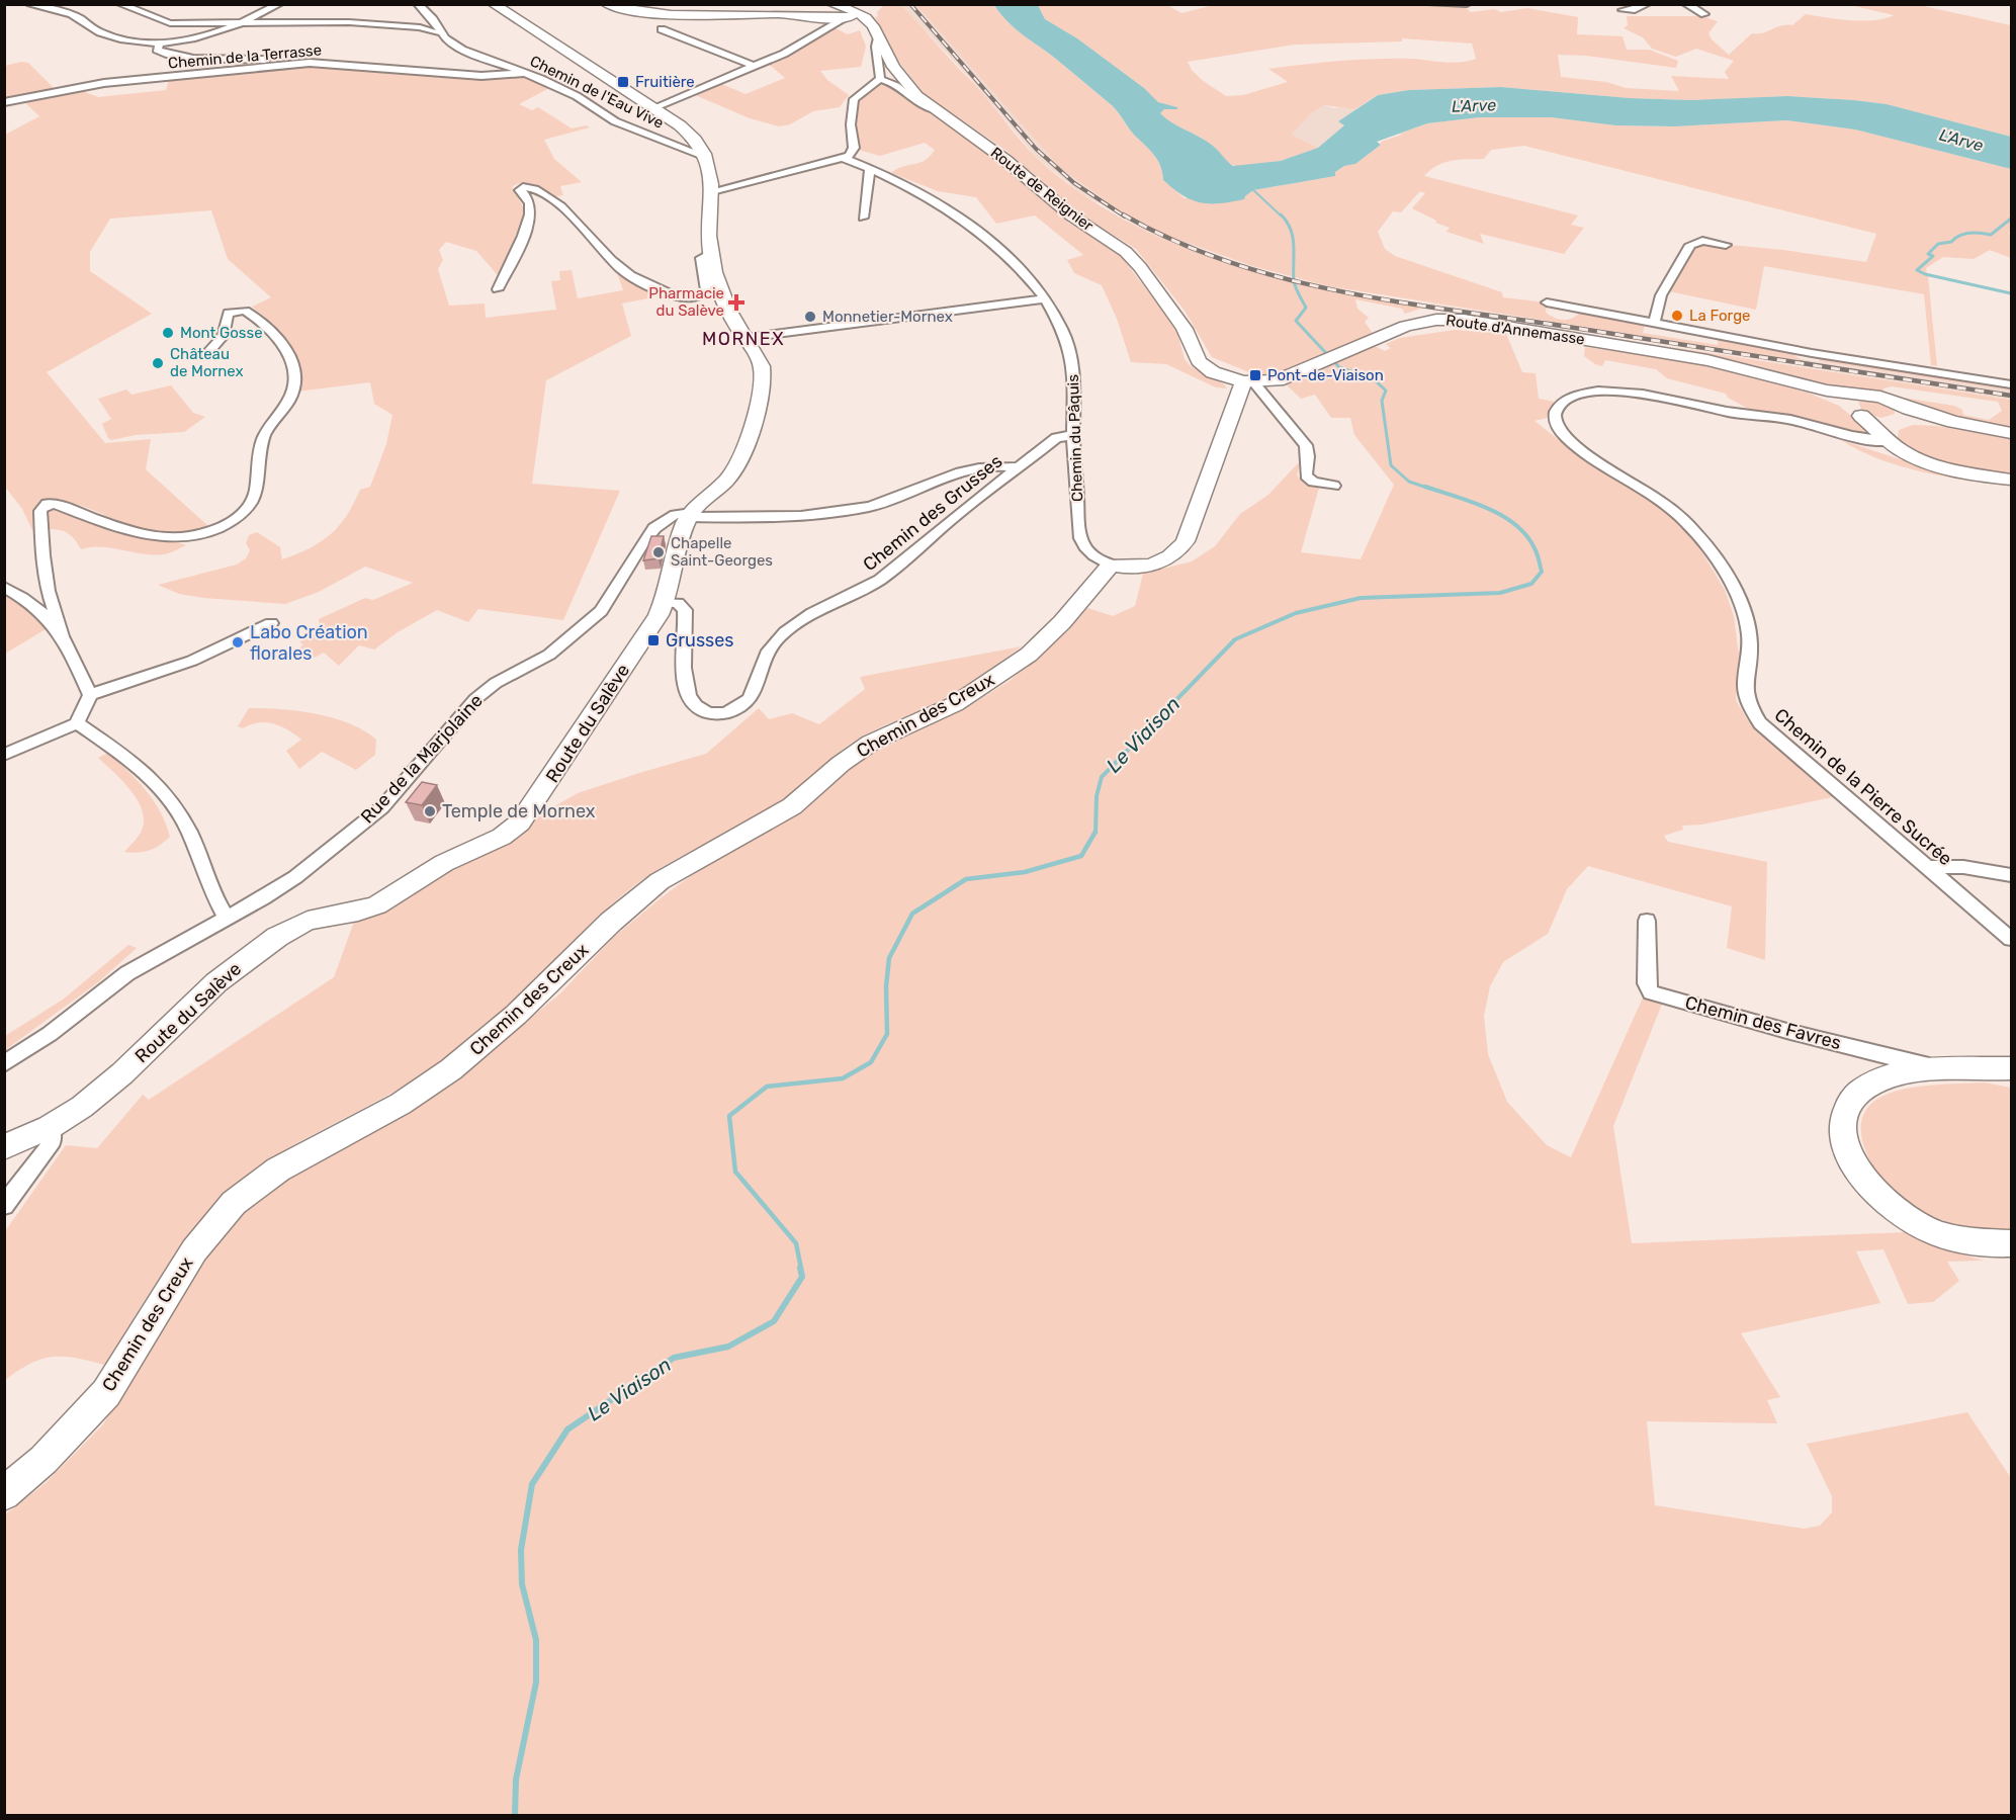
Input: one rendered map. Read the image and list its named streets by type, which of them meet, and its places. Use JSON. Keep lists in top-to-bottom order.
{
  "streets": {
    "main road": [
      "Route de Reignier",
      "Route d'Annemasse",
      "Chemin des Creux",
      "Route du Salève"
    ],
    "street": [
      "Chemin de la Terrasse",
      "Chemin de l'Eau Vive",
      "Chemin du Pâquis",
      "Chemin des Grusses",
      "Rue de la Marjolaine",
      "Chemin de la Pierre Sucrée",
      "Chemin des Favres"
    ]
  },
  "crossings": [
    ["Chemin de la Terrasse", "Chemin de l'Eau Vive"],
    ["Route de Reignier", "Route d'Annemasse"],
    ["Chemin du Pâquis", "Chemin des Grusses"],
    ["Chemin du Pâquis", "Chemin des Creux"],
    ["Chemin des Grusses", "Route du Salève"],
    ["Chemin des Grusses", "Rue de la Marjolaine"],
    ["Route du Salève", "Rue de la Marjolaine"]
  ],
  "districts": ["MORNEX"],
  "water": ["L'Arve", "Le Viaison"],
  "places": {
    "transit": ["Fruitière", "Pont-de-Viaison", "Grusses"],
    "health": ["Pharmacie du Salève"],
    "other": [
      "La Forge",
      "Monnetier-Mornex",
      "Mont Gosse",
      "Château de Mornex",
      "Chapelle Saint-Georges",
      "Labo Création florales",
      "Temple de Mornex"
    ]
  }
}
